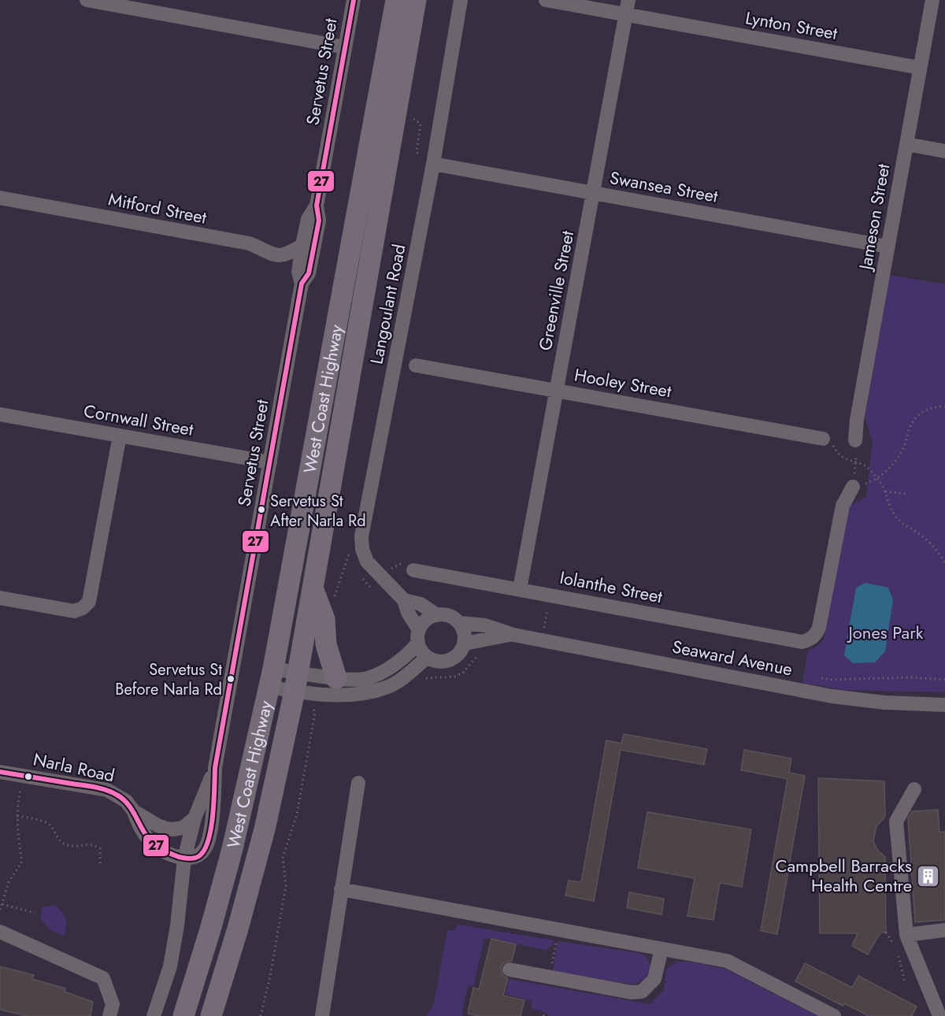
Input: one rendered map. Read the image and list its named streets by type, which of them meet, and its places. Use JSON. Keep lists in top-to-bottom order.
{
  "streets": {
    "highway": ["West Coast Highway"],
    "street": [
      "Lynton Street",
      "Servetus Street",
      "Swansea Street",
      "Mitford Street",
      "Jameson Street",
      "Greenville Street",
      "Langoulant Road",
      "Hooley Street",
      "Cornwall Street",
      "Iolanthe Street",
      "Seaward Avenue",
      "Narla Road"
    ]
  },
  "crossings": [
    ["Lynton Street", "Jameson Street"],
    ["Lynton Street", "Greenville Street"],
    ["Servetus Street", "Mitford Street"],
    ["Servetus Street", "Cornwall Street"],
    ["Servetus Street", "Narla Road"],
    ["Swansea Street", "Jameson Street"],
    ["Swansea Street", "Greenville Street"],
    ["Swansea Street", "Langoulant Road"],
    ["Greenville Street", "Hooley Street"],
    ["Greenville Street", "Iolanthe Street"],
    ["Langoulant Road", "Seaward Avenue"]
  ],
  "parks": ["Jones Park"],
  "places": {
    "other": ["Servetus St After Narla Rd", "Servetus St Before Narla Rd"],
    "building": ["Campbell Barracks Health Centre"]
  },
  "lines": ["transit line 27"]
}
